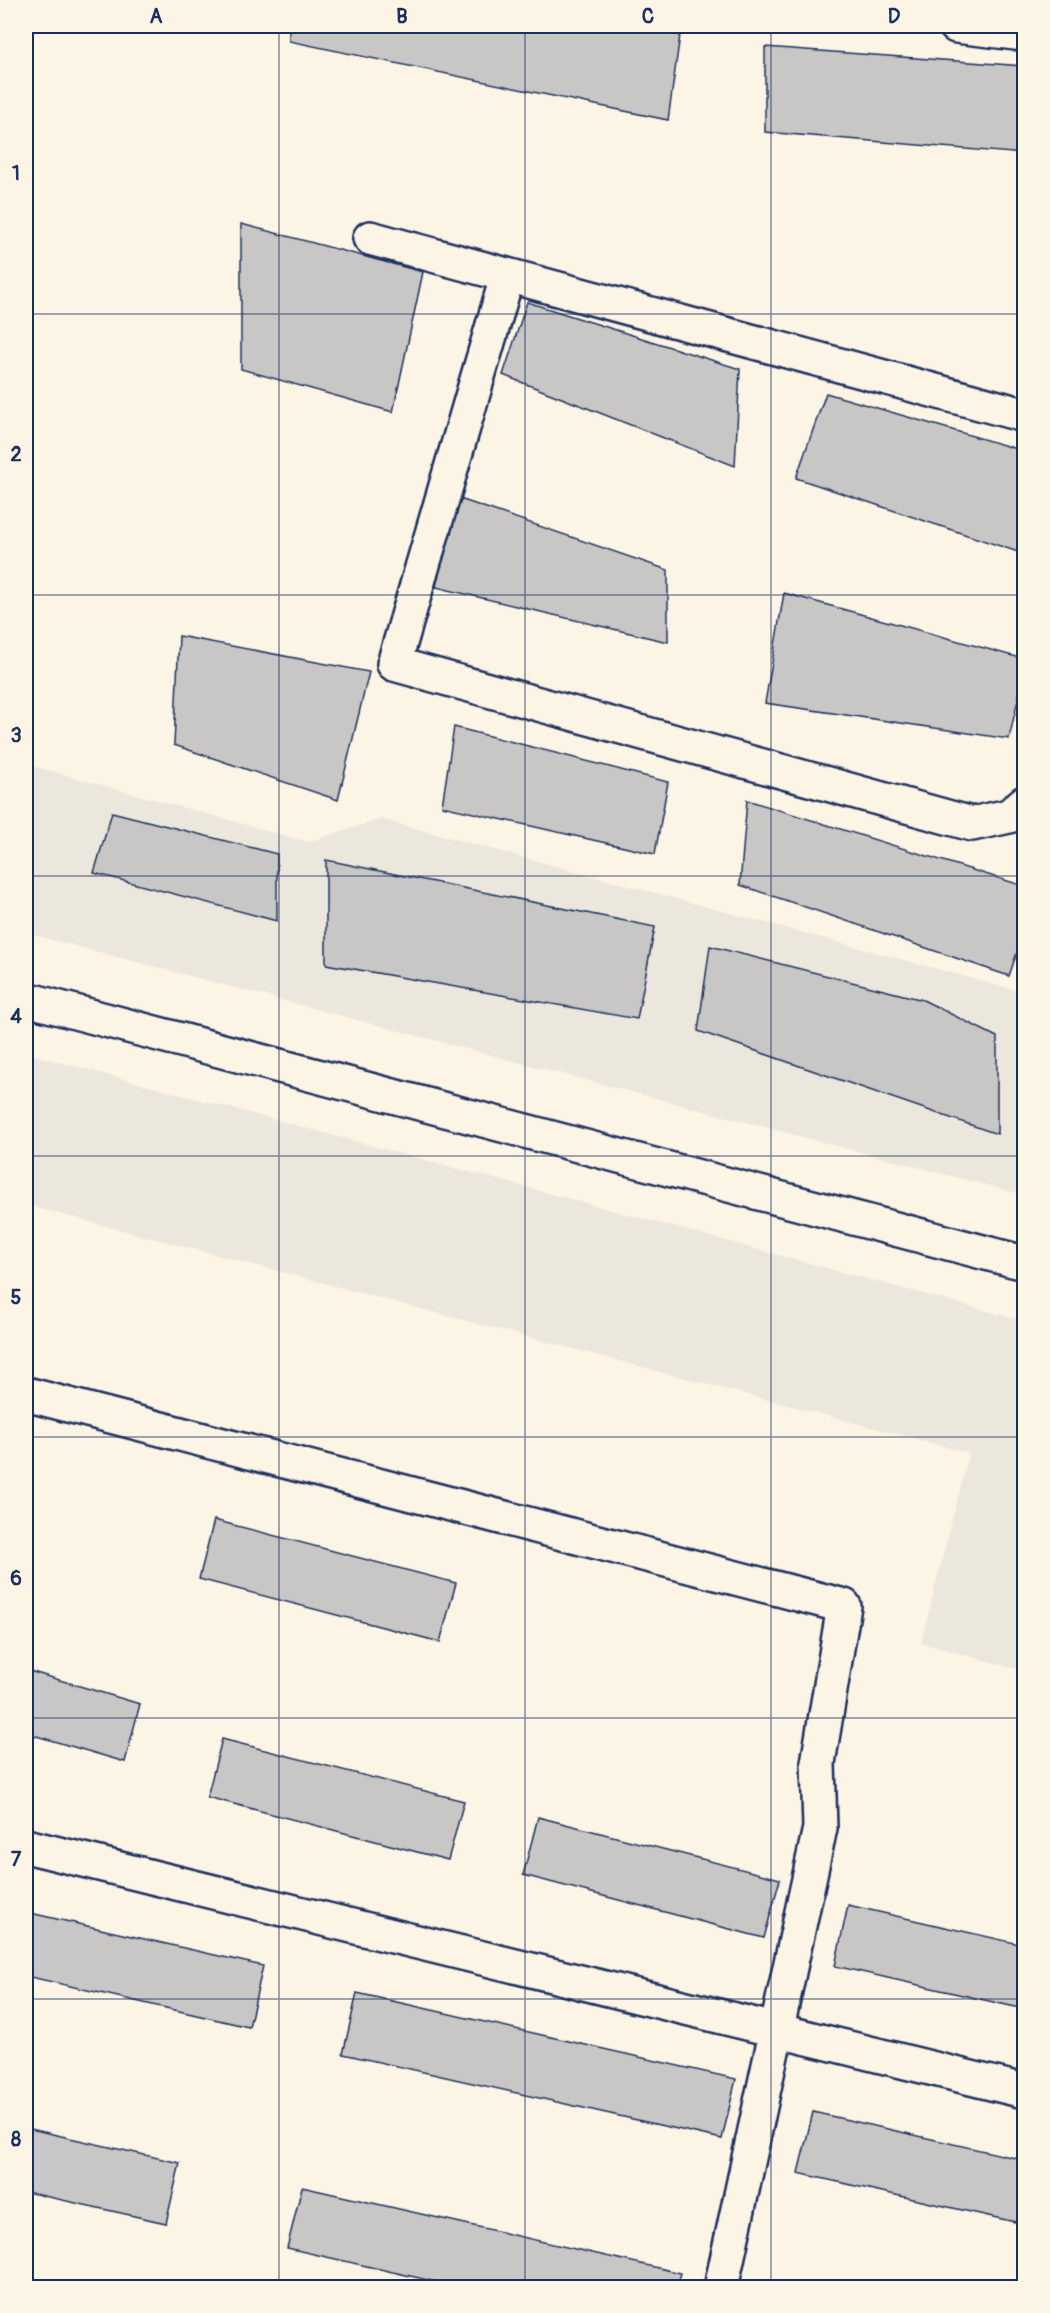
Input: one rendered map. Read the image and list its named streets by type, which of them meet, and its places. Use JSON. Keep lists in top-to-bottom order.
{
  "grid": {
    "columns": [
      "A",
      "B",
      "C",
      "D"
    ],
    "rows": [
      "1",
      "2",
      "3",
      "4",
      "5",
      "6",
      "7",
      "8"
    ]
  }
}
